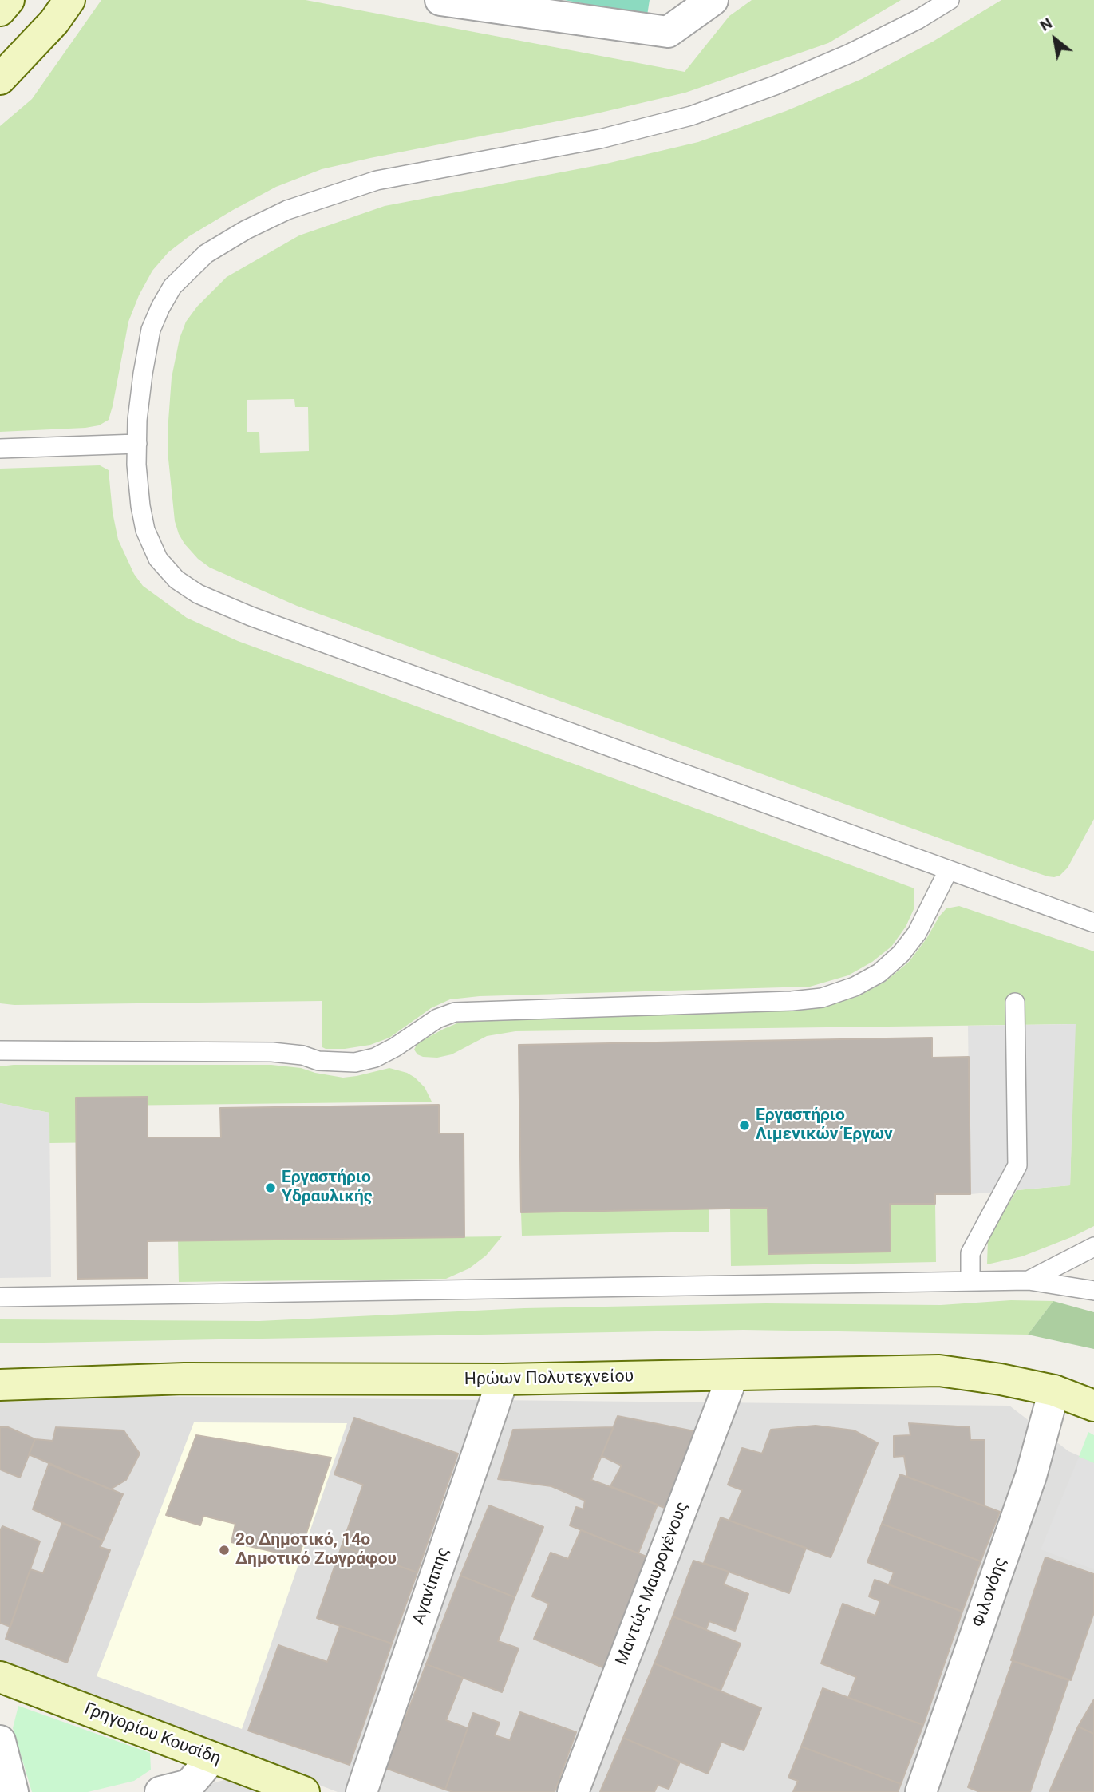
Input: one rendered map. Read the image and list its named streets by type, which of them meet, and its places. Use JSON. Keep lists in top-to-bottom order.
{
  "streets": {
    "street": [
      "Ηρώων Πολυτεχνείου",
      "Μαντώς Μαυρογένους",
      "Αγανίππης",
      "Φιλονόης",
      "Γρηγορίου Κουσίδη"
    ]
  },
  "crossings": [
    ["Ηρώων Πολυτεχνείου", "Μαντώς Μαυρογένους"],
    ["Ηρώων Πολυτεχνείου", "Αγανίππης"],
    ["Ηρώων Πολυτεχνείου", "Φιλονόης"]
  ],
  "places": ["Εργαστήριο Λιμενικών Έργων", "Εργαστήριο Υδραυλικής", "2ο Δημοτικό, 14ο Δημοτικό Ζωγράφου"],
  "north": "top left"
}
